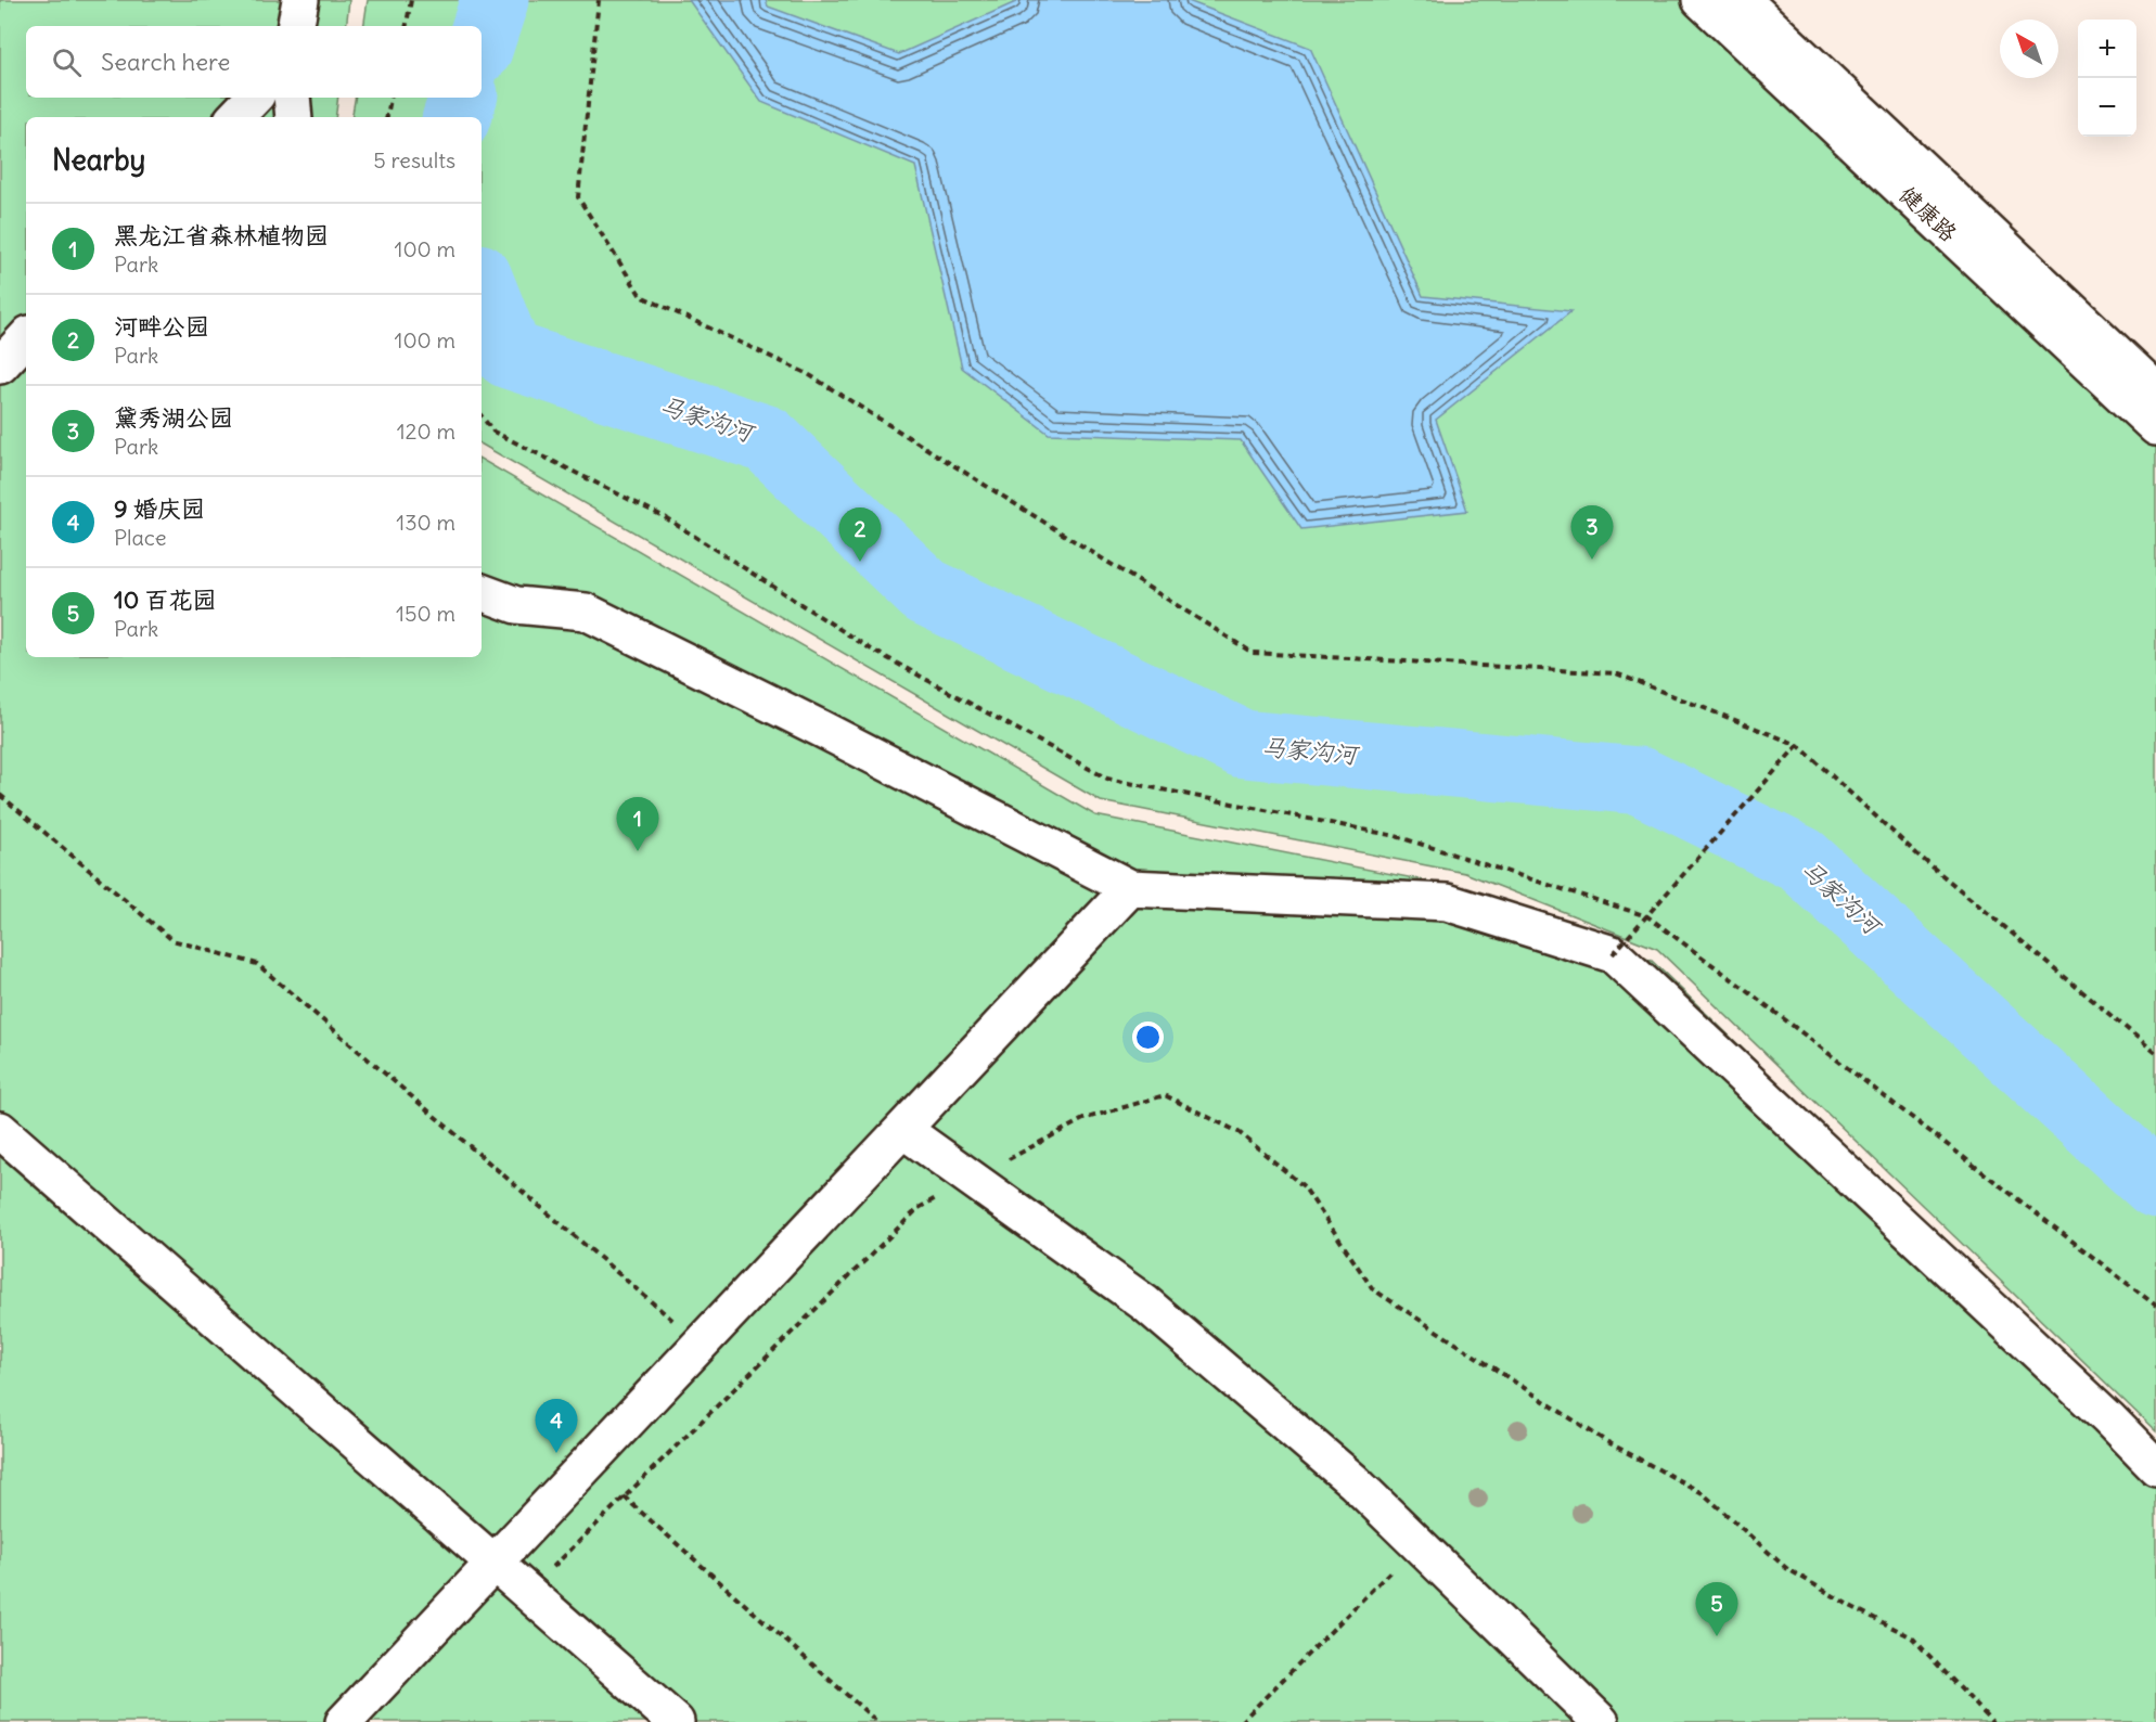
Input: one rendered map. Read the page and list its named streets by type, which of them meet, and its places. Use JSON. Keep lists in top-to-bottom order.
{
  "streets": {
    "street": ["健康路"]
  },
  "water": ["马家沟河"],
  "north": "top left",
  "page": {
    "map_buttons": ["+", "−"],
    "search": "Search here",
    "heading": ["Nearby", "5 results"],
    "list": [
      {
        "mark": "1",
        "name": "黑龙江省森林植物园",
        "note": "Park",
        "value": "100 m"
      },
      {
        "mark": "2",
        "name": "河畔公园",
        "note": "Park",
        "value": "100 m"
      },
      {
        "mark": "3",
        "name": "黛秀湖公园",
        "note": "Park",
        "value": "120 m"
      },
      {
        "mark": "4",
        "name": "9 婚庆园",
        "note": "Place",
        "value": "130 m"
      },
      {
        "mark": "5",
        "name": "10 百花园",
        "note": "Park",
        "value": "150 m"
      }
    ],
    "pins": [
      "3",
      "2",
      "1",
      "4",
      "5"
    ]
  }
}
